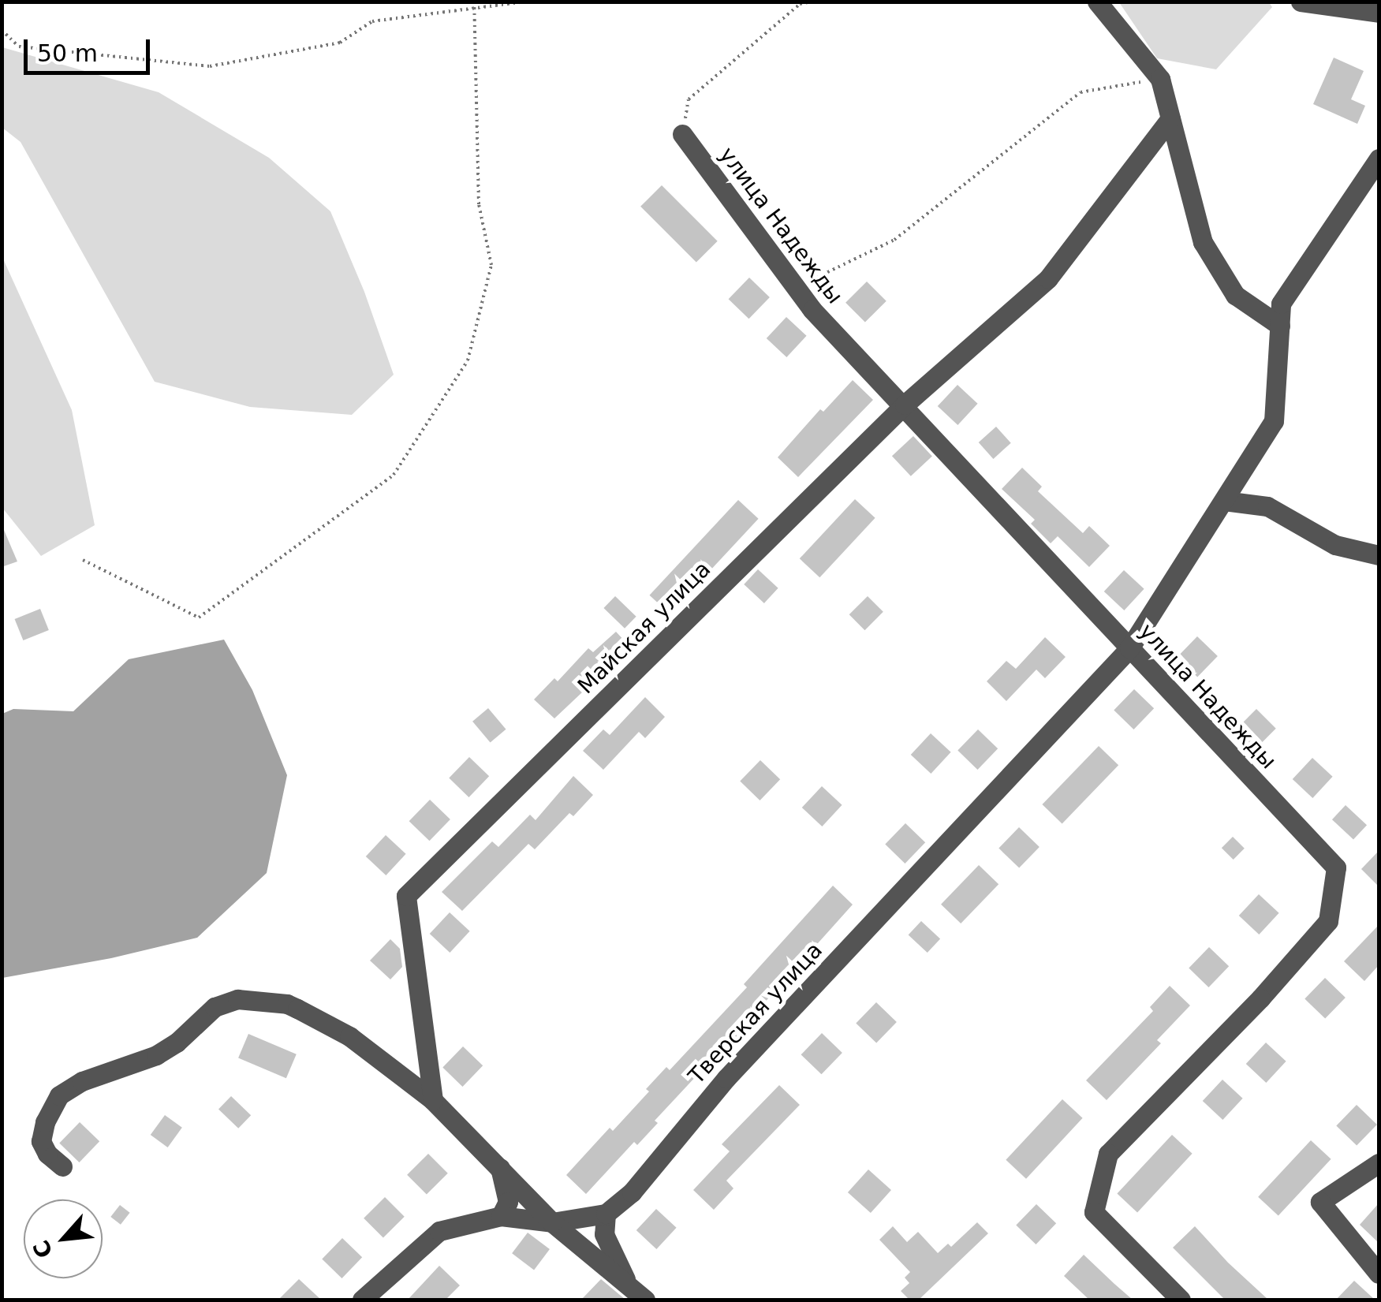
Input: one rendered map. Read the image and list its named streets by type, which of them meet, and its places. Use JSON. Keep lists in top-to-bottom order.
{
  "streets": {
    "street": ["улица Надежды", "Майская улица", "Тверская улица"]
  },
  "crossings": [
    ["улица Надежды", "Майская улица"],
    ["улица Надежды", "Тверская улица"]
  ],
  "scale_bar": "50 m",
  "north": "bottom left"
}
